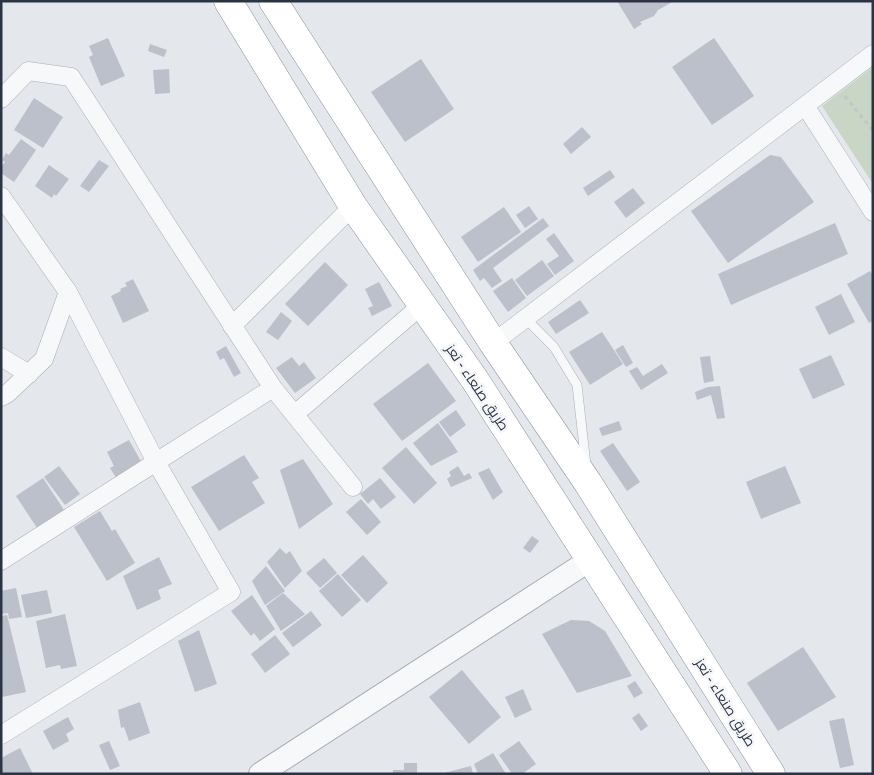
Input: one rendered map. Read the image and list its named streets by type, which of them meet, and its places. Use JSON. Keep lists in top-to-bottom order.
{
  "streets": {
    "highway": ["طريق صنعاء - تعز"]
  }
}
